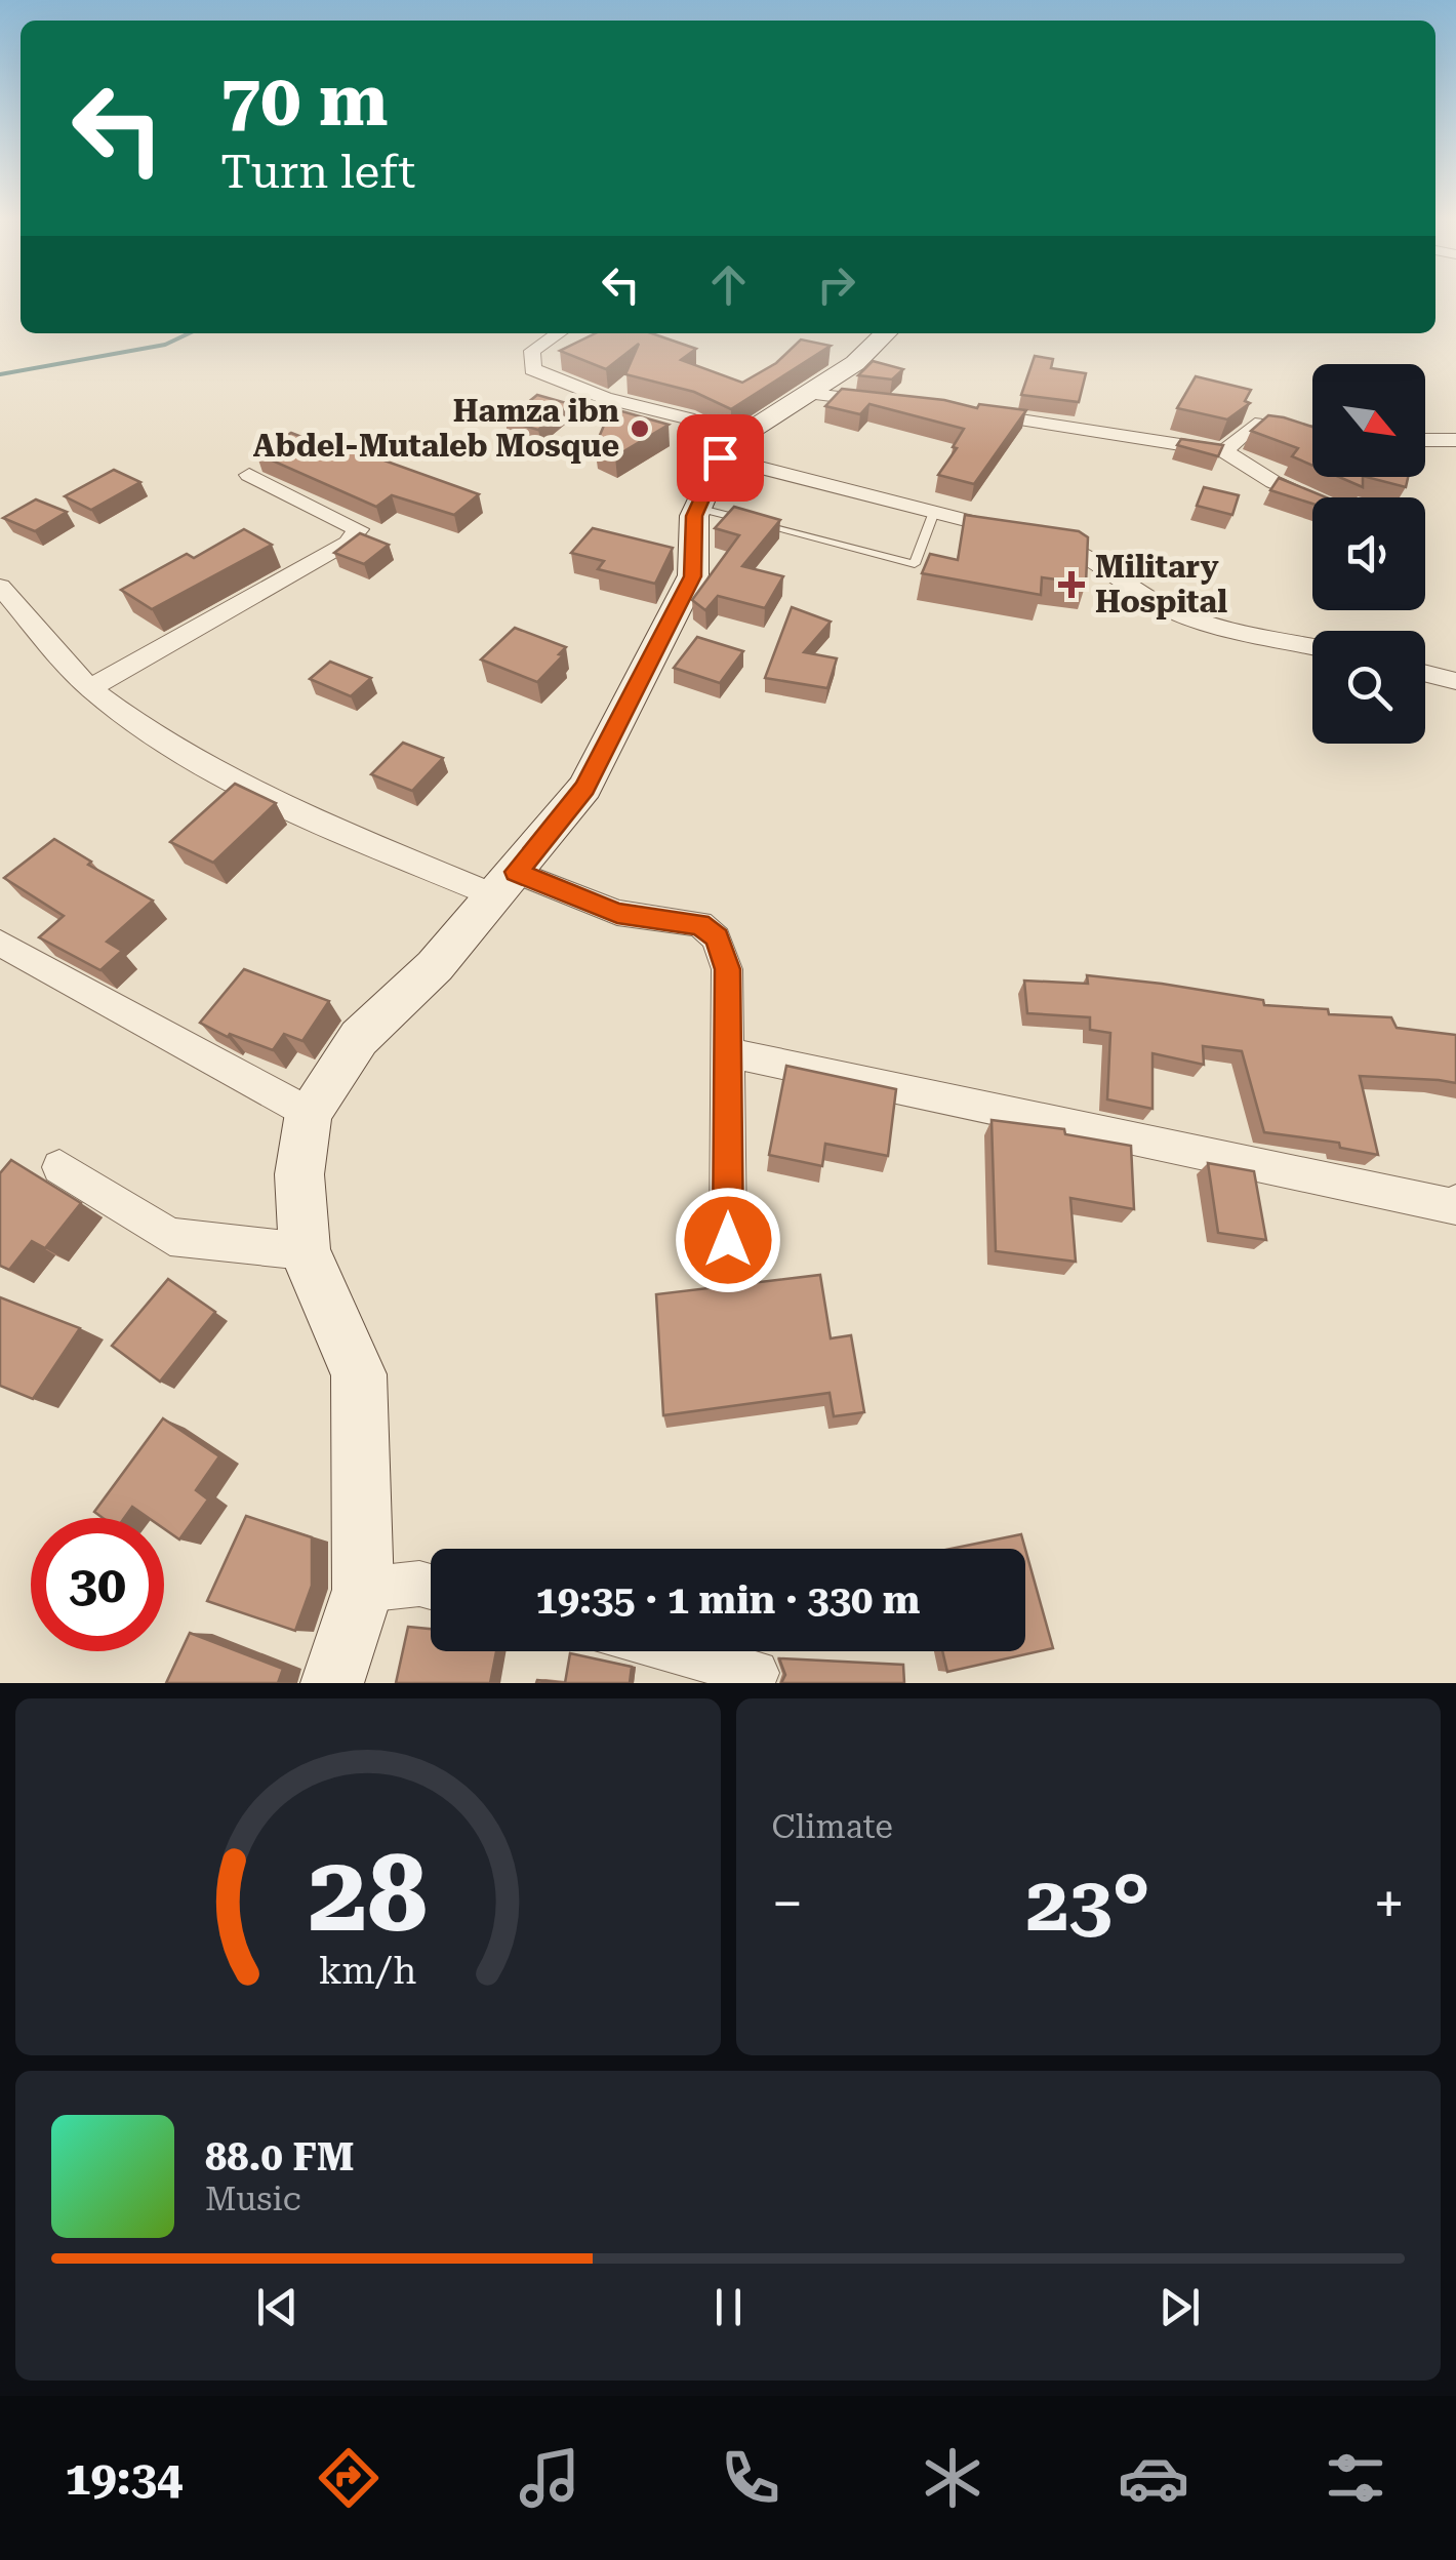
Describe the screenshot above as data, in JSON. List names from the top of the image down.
{
  "places": {
    "other": ["Hamza ibn Abdel-Mutaleb Mosque"],
    "health": ["Military Hospital"]
  },
  "north": "bottom right",
  "page": {
    "turn": ["70 m", "Turn left"],
    "limit": "30",
    "trip": "19:35 · 1 min · 330 m",
    "tile": "Climate",
    "heat": ["−", "23°", "+"],
    "song": ["88.0 FM", "Music"],
    "tabs": "19:34",
    "gauge": ["28", "km/h"]
  }
}
